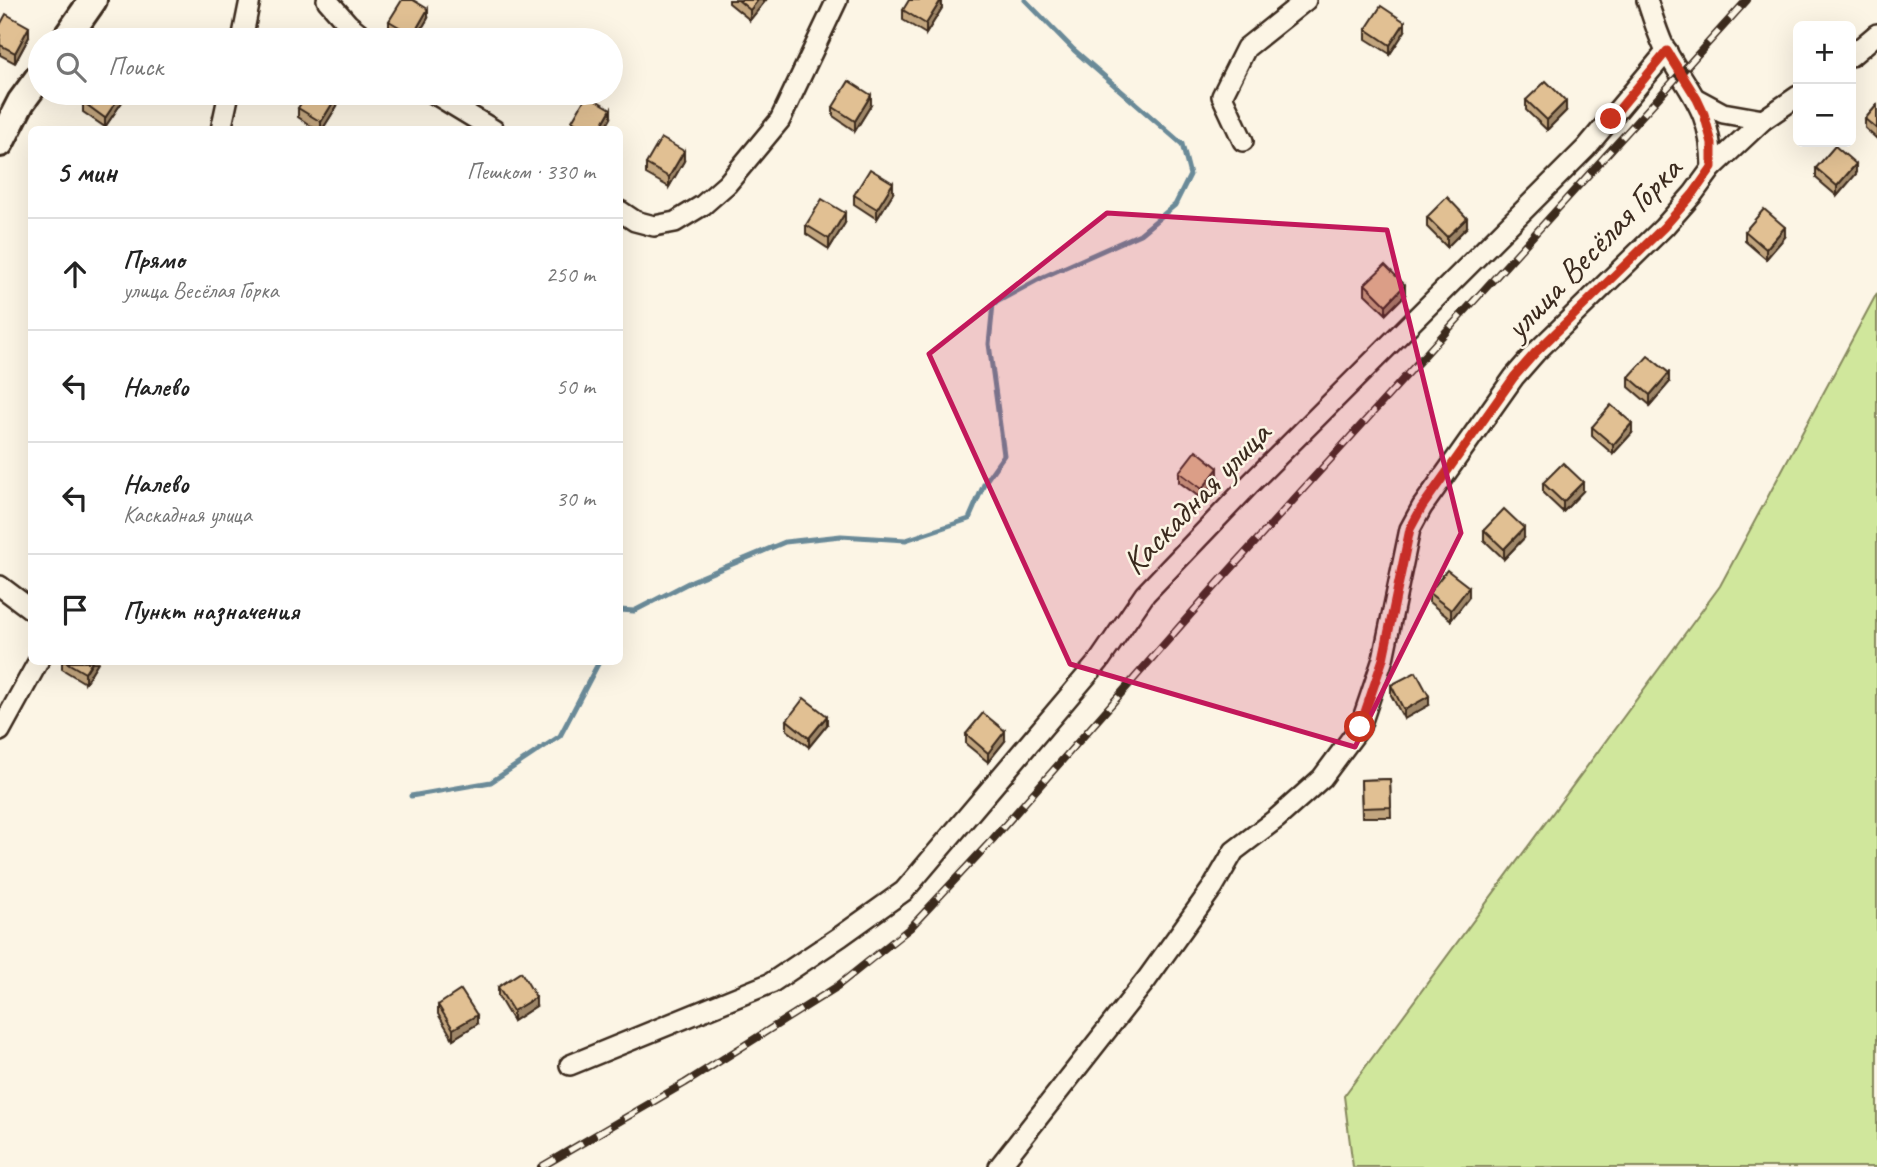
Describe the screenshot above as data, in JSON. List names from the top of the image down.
{
  "streets": {
    "street": ["улица Весёлая Горка", "Каскадная улица"]
  },
  "page": {
    "map_buttons": ["+", "−"],
    "search": "Поиск",
    "heading": ["5 мин", "Пешком · 330 m"],
    "list": [
      ["Прямо", "улица Весёлая Горка", "250 m"],
      ["Налево", "50 m"],
      ["Налево", "Каскадная улица", "30 m"],
      "Пункт назначения"
    ]
  }
}
